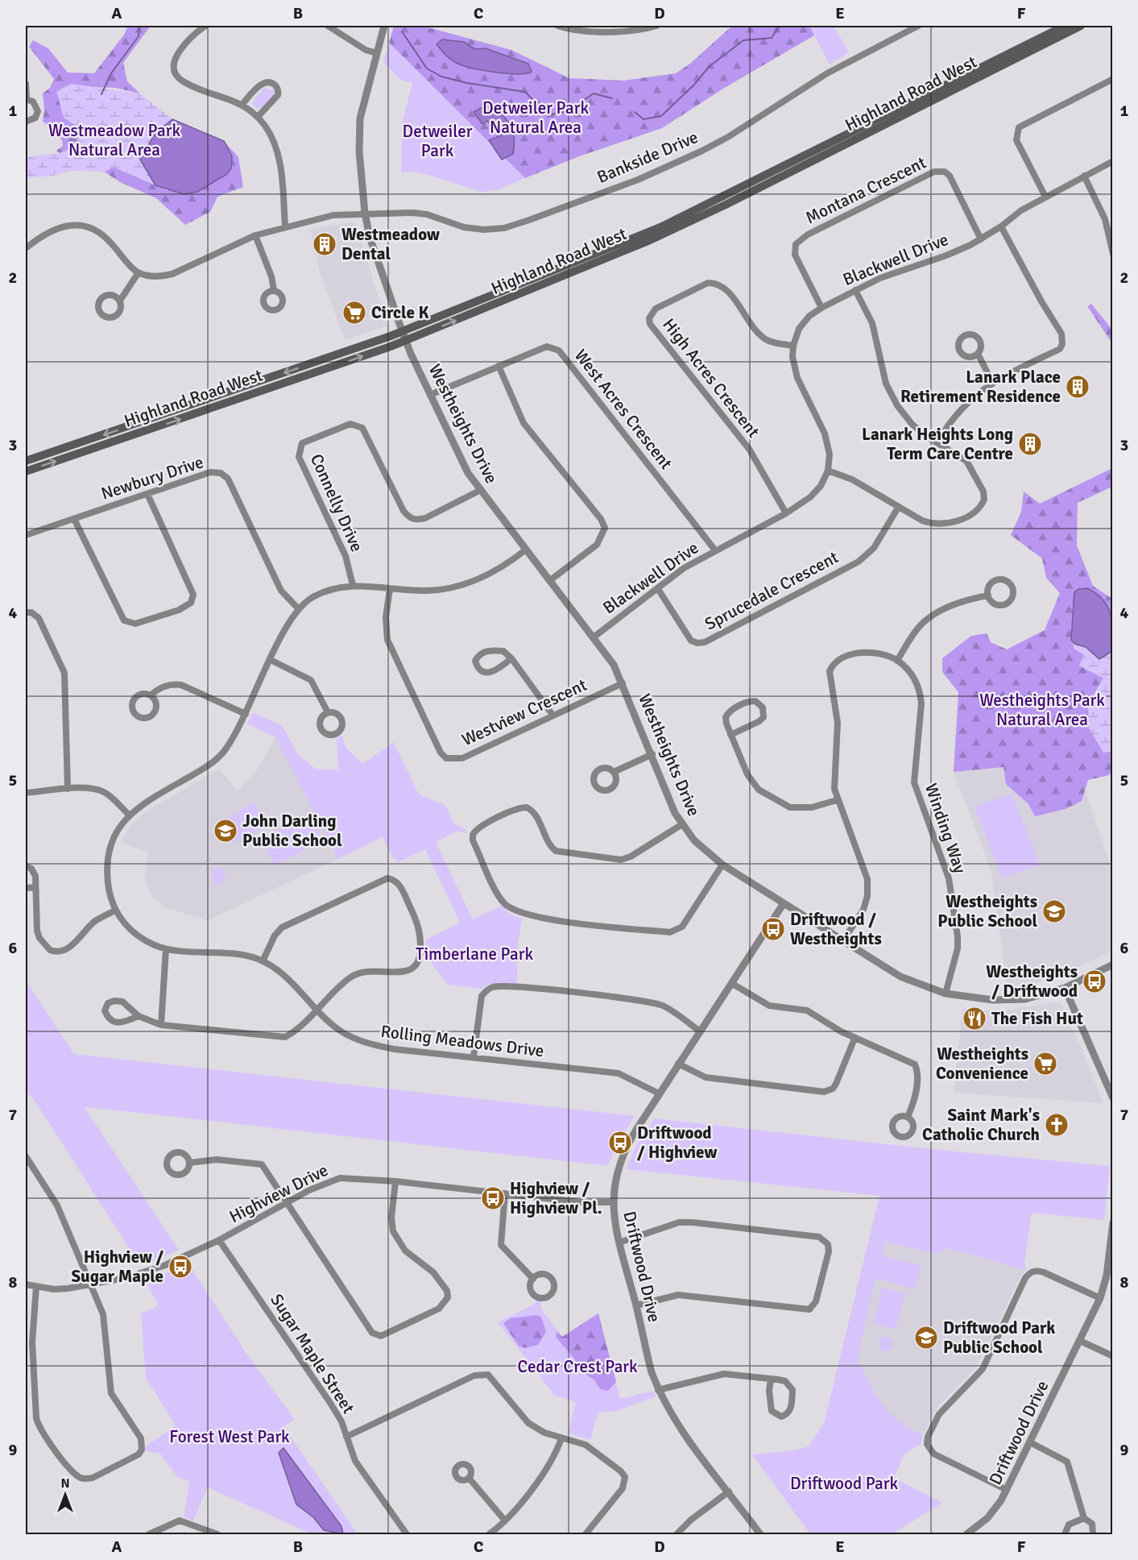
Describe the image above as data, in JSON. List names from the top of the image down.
{
  "streets": {
    "main road": ["Highland Road West"],
    "street": [
      "Bankside Drive",
      "Montana Crescent",
      "Blackwell Drive",
      "High Acres Crescent",
      "West Acres Crescent",
      "Westheights Drive",
      "Newbury Drive",
      "Connelly Drive",
      "Sprucedale Crescent",
      "Westview Crescent",
      "Winding Way",
      "Rolling Meadows Drive",
      "Highview Drive",
      "Driftwood Drive",
      "Sugar Maple Street"
    ]
  },
  "crossings": [
    ["Highland Road West", "Westheights Drive"],
    ["Bankside Drive", "Westheights Drive"],
    ["Montana Crescent", "Blackwell Drive"],
    ["Blackwell Drive", "High Acres Crescent"],
    ["Blackwell Drive", "West Acres Crescent"],
    ["Blackwell Drive", "Westheights Drive"],
    ["Blackwell Drive", "Sprucedale Crescent"],
    ["West Acres Crescent", "Westheights Drive"],
    ["Westheights Drive", "Connelly Drive"],
    ["Westheights Drive", "Westview Crescent"],
    ["Westheights Drive", "Winding Way"],
    ["Westheights Drive", "Rolling Meadows Drive"],
    ["Westheights Drive", "Driftwood Drive"],
    ["Newbury Drive", "Rolling Meadows Drive"],
    ["Connelly Drive", "Rolling Meadows Drive"],
    ["Westview Crescent", "Rolling Meadows Drive"],
    ["Rolling Meadows Drive", "Driftwood Drive"],
    ["Highview Drive", "Driftwood Drive"],
    ["Highview Drive", "Sugar Maple Street"]
  ],
  "parks": [
    "Detweiler Park Natural Area",
    "Westmeadow Park Natural Area",
    "Detweiler Park",
    "Westheights Park Natural Area",
    "Timberlane Park",
    "Cedar Crest Park",
    "Forest West Park",
    "Driftwood Park"
  ],
  "places": {
    "building": ["Westmeadow Dental", "Lanark Place Retirement Residence", "Lanark Heights Long Term Care Centre"],
    "supermarket": ["Circle K", "Westheights Convenience"],
    "school or university": ["John Darling Public School", "Westheights Public School", "Driftwood Park Public School"],
    "bus stop": [
      "Driftwood / Westheights",
      "Westheights / Driftwood",
      "Driftwood / Highview",
      "Highview / Highview Pl.",
      "Highview / Sugar Maple"
    ],
    "restaurant": ["The Fish Hut"],
    "church": ["Saint Mark's Catholic Church"]
  },
  "north": "top",
  "grid": {
    "columns": [
      "A",
      "B",
      "C",
      "D",
      "E",
      "F"
    ],
    "rows": [
      "1",
      "2",
      "3",
      "4",
      "5",
      "6",
      "7",
      "8",
      "9"
    ]
  }
}
